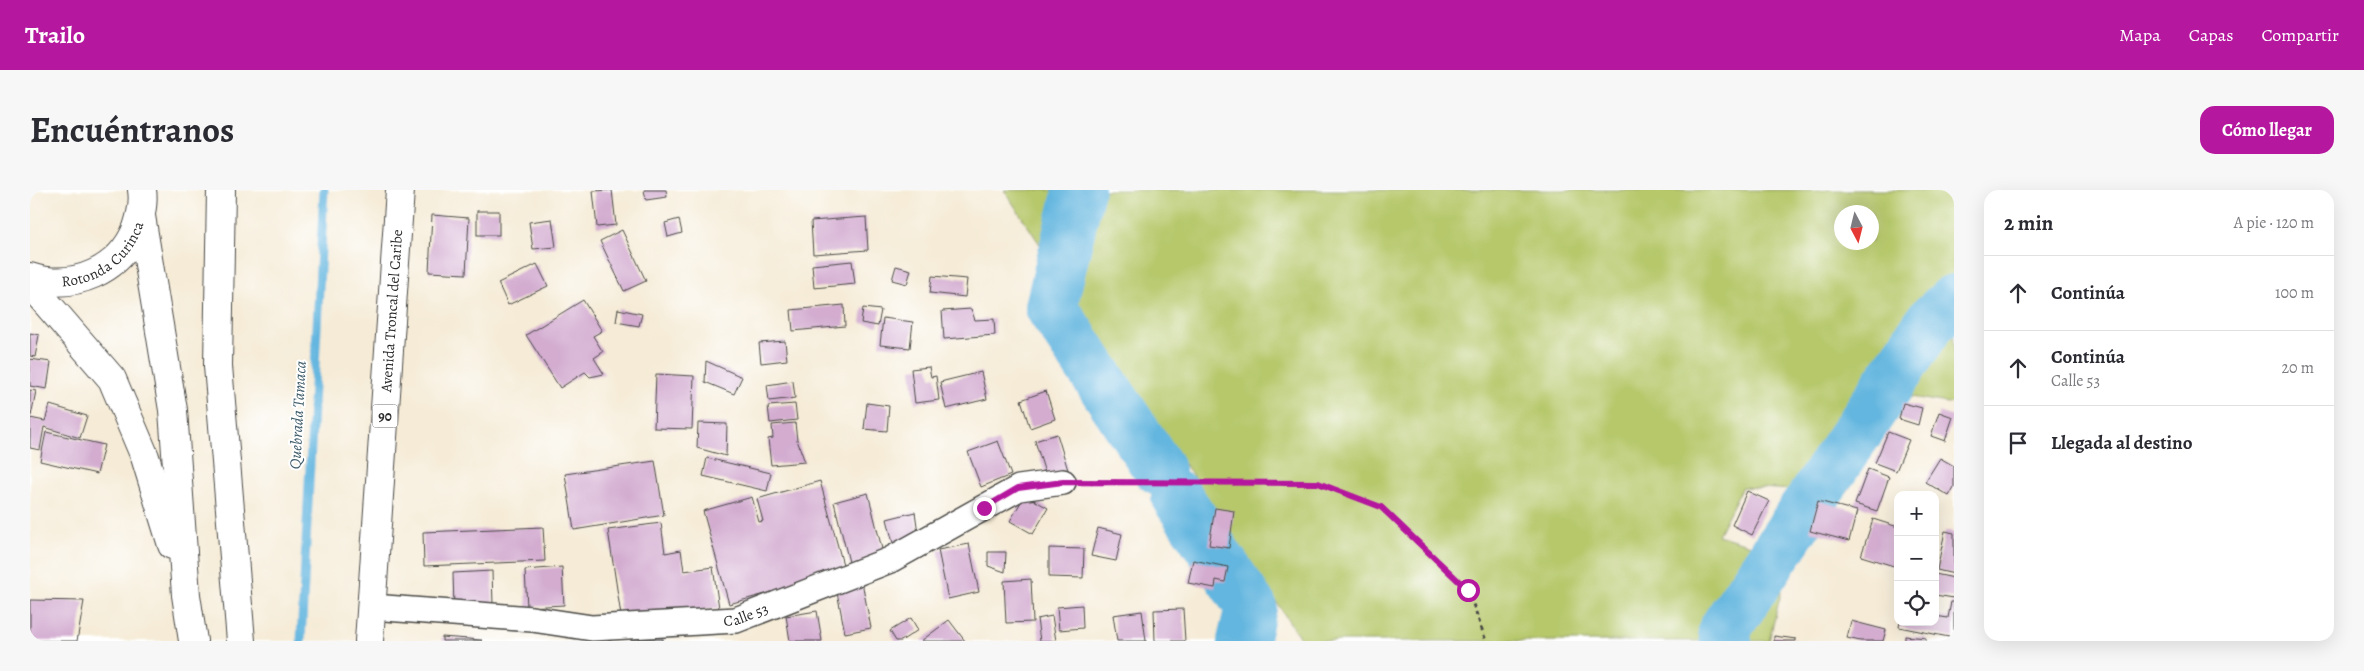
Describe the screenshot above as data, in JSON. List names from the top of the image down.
{
  "streets": {
    "main road": ["Rotonda Curinca", "Avenida Troncal del Caribe", "90"],
    "street": ["Calle 53"]
  },
  "crossings": [
    ["Avenida Troncal del Caribe", "Calle 53"]
  ],
  "water": ["Quebrada Tamaca"],
  "north": "bottom",
  "page": {
    "header": "Trailo",
    "nav": ["Mapa", "Capas", "Compartir"],
    "title": "Encuéntranos",
    "buttons": "Cómo llegar",
    "heading": ["2 min", "A pie · 120 m"],
    "list": [
      ["Continúa", "100 m"],
      ["Continúa", "Calle 53", "20 m"],
      "Llegada al destino"
    ],
    "map_buttons": ["+", "−"]
  }
}
